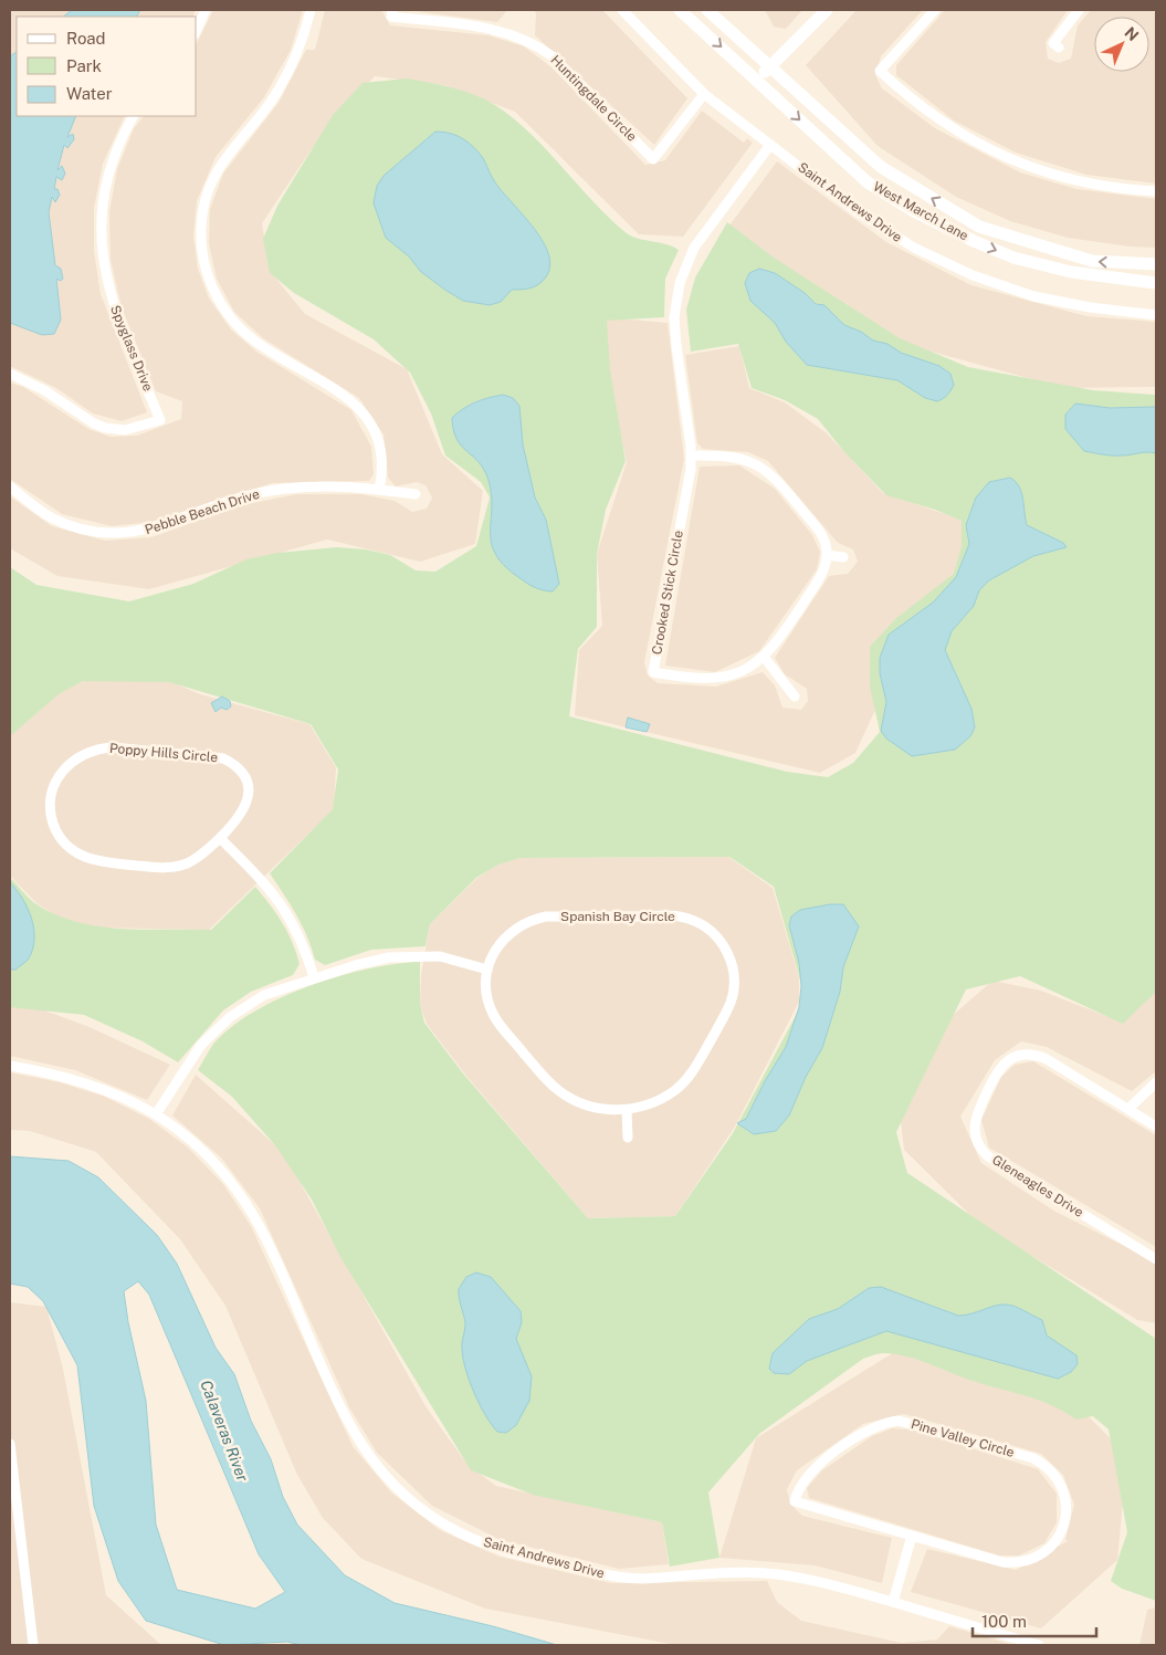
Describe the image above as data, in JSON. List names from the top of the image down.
{
  "streets": {
    "main road": ["West March Lane"],
    "street": [
      "Huntingdale Circle",
      "Saint Andrews Drive",
      "Spyglass Drive",
      "Pebble Beach Drive",
      "Crooked Stick Circle",
      "Poppy Hills Circle",
      "Spanish Bay Circle",
      "Gleneagles Drive",
      "Pine Valley Circle"
    ]
  },
  "crossings": [
    ["Huntingdale Circle", "Saint Andrews Drive"],
    ["Saint Andrews Drive", "Crooked Stick Circle"]
  ],
  "water": ["Calaveras River"],
  "legend": ["Road", "Park", "Water"],
  "scale_bar": "100 m",
  "north": "top right"
}
